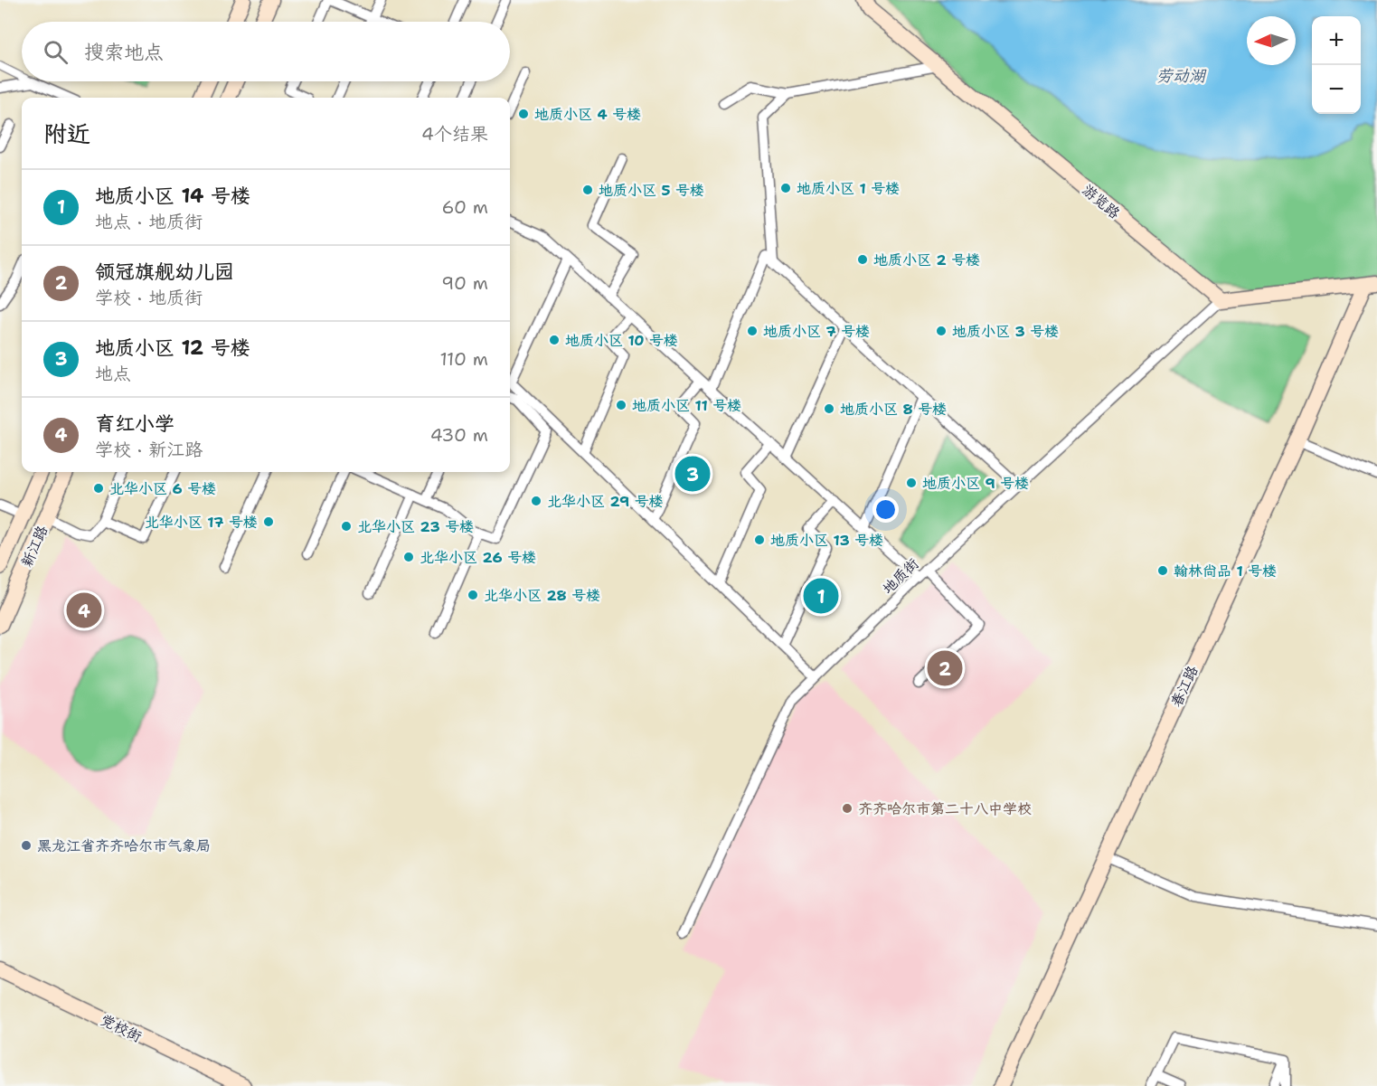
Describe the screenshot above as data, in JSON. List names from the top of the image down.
{
  "streets": {
    "main road": [
      "游览路",
      "新江路",
      "春江路",
      "党校街"
    ],
    "street": ["地质街"]
  },
  "crossings": [
    ["游览路", "地质街"]
  ],
  "water": ["劳动湖"],
  "places": [
    "地质小区 4 号楼",
    "地质小区 1 号楼",
    "地质小区 5 号楼",
    "地质小区 2 号楼",
    "地质小区 7 号楼",
    "地质小区 3 号楼",
    "地质小区 10 号楼",
    "地质小区 11 号楼",
    "地质小区 8 号楼",
    "地质小区 9 号楼",
    "北华小区 6 号楼",
    "北华小区 29 号楼",
    "北华小区 17 号楼",
    "北华小区 23 号楼",
    "地质小区 13 号楼",
    "北华小区 26 号楼",
    "翰林尚品 1 号楼",
    "北华小区 28 号楼",
    "齐齐哈尔市第二十八中学校",
    "黑龙江省齐齐哈尔市气象局"
  ],
  "north": "left",
  "page": {
    "map_buttons": ["+", "−"],
    "search": "搜索地点",
    "heading": ["附近", "4个结果"],
    "list": [
      {
        "mark": "1",
        "name": "地质小区 14 号楼",
        "note": "地点 · 地质街",
        "value": "60 m"
      },
      {
        "mark": "2",
        "name": "领冠旗舰幼儿园",
        "note": "学校 · 地质街",
        "value": "90 m"
      },
      {
        "mark": "3",
        "name": "地质小区 12 号楼",
        "note": "地点",
        "value": "110 m"
      },
      {
        "mark": "4",
        "name": "育红小学",
        "note": "学校 · 新江路",
        "value": "430 m"
      }
    ],
    "pins": [
      "3",
      "1",
      "4",
      "2"
    ]
  }
}
